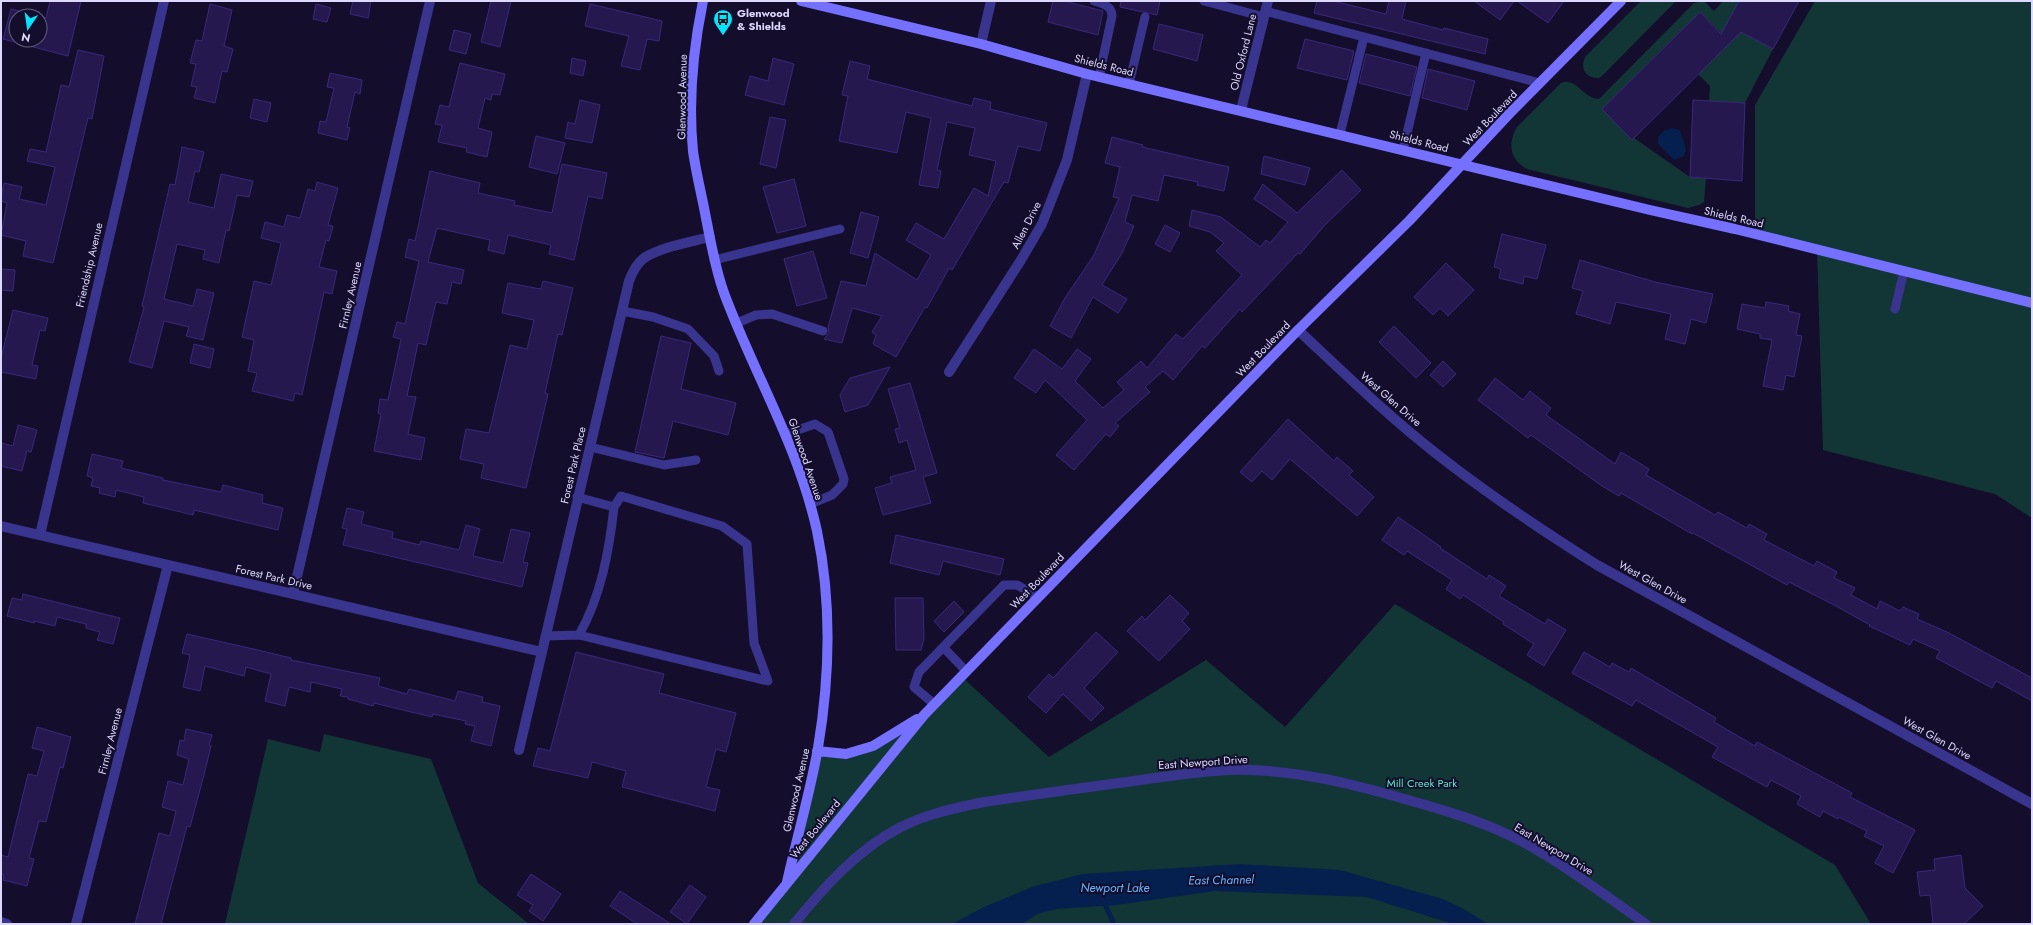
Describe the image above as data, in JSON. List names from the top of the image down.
{
  "streets": {
    "street": [
      "Old Oxford Lane",
      "Shields Road",
      "Glenwood Avenue",
      "West Boulevard",
      "Allen Drive",
      "Friendship Avenue",
      "Firnley Avenue",
      "West Glen Drive",
      "Forest Park Place",
      "Forest Park Drive",
      "East Newport Drive"
    ]
  },
  "crossings": [
    ["Old Oxford Lane", "Shields Road"],
    ["Shields Road", "West Boulevard"],
    ["Shields Road", "Allen Drive"],
    ["Glenwood Avenue", "West Boulevard"],
    ["Glenwood Avenue", "Forest Park Place"],
    ["West Boulevard", "West Glen Drive"],
    ["Friendship Avenue", "Forest Park Drive"],
    ["Firnley Avenue", "Forest Park Drive"],
    ["Forest Park Place", "Forest Park Drive"]
  ],
  "water": ["East Channel", "Newport Lake"],
  "parks": ["Mill Creek Park"],
  "places": {
    "bus stop": ["Glenwood & Shields"]
  },
  "north": "bottom"
}
